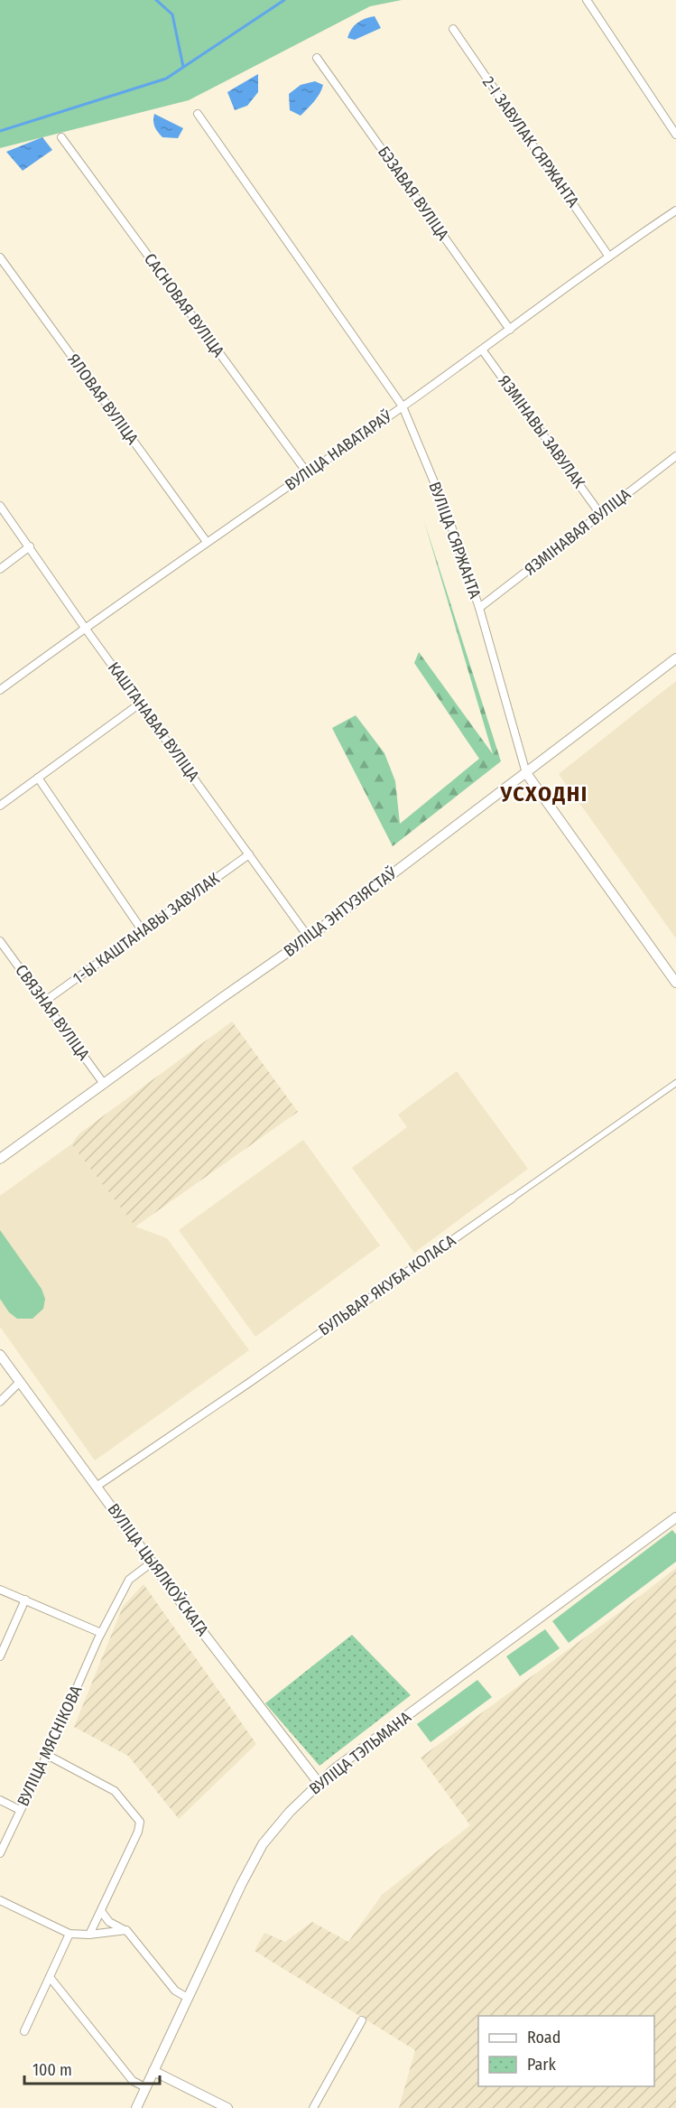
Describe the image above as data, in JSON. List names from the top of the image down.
{
  "streets": {
    "main road": [
      "ВУЛІЦА СЯРЖАНТА",
      "ВУЛІЦА ЭНТУЗІЯСТАЎ",
      "ВУЛІЦА ЦЫЯЛКОЎСКАГА",
      "ВУЛІЦА ТЭЛЬМАНА"
    ],
    "street": [
      "2-І ЗАВУЛАК СЯРЖАНТА",
      "БЭЗАВАЯ ВУЛІЦА",
      "САСНОВАЯ ВУЛІЦА",
      "ЯЛОВАЯ ВУЛІЦА",
      "ЯЗМІНАВЫ ЗАВУЛАК",
      "ВУЛІЦА НАВАТАРАЎ",
      "ЯЗМІНАВАЯ ВУЛІЦА",
      "КАШТАНАВАЯ ВУЛІЦА",
      "1-Ы КАШТАНАВЫ ЗАВУЛАК",
      "СВЯЗНАЯ ВУЛІЦА",
      "БУЛЬВАР ЯКУБА КОЛАСА",
      "ВУЛІЦА МЯСНІКОВА"
    ]
  },
  "crossings": [
    ["2-І ЗАВУЛАК СЯРЖАНТА", "ВУЛІЦА НАВАТАРАЎ"],
    ["БЭЗАВАЯ ВУЛІЦА", "ВУЛІЦА НАВАТАРАЎ"],
    ["САСНОВАЯ ВУЛІЦА", "ВУЛІЦА НАВАТАРАЎ"],
    ["ЯЛОВАЯ ВУЛІЦА", "ВУЛІЦА НАВАТАРАЎ"],
    ["ЯЗМІНАВЫ ЗАВУЛАК", "ВУЛІЦА НАВАТАРАЎ"],
    ["ЯЗМІНАВЫ ЗАВУЛАК", "ЯЗМІНАВАЯ ВУЛІЦА"],
    ["ВУЛІЦА НАВАТАРАЎ", "ВУЛІЦА СЯРЖАНТА"],
    ["ВУЛІЦА НАВАТАРАЎ", "КАШТАНАВАЯ ВУЛІЦА"],
    ["ЯЗМІНАВАЯ ВУЛІЦА", "ВУЛІЦА СЯРЖАНТА"],
    ["ВУЛІЦА СЯРЖАНТА", "ВУЛІЦА ЭНТУЗІЯСТАЎ"],
    ["КАШТАНАВАЯ ВУЛІЦА", "ВУЛІЦА ЭНТУЗІЯСТАЎ"],
    ["КАШТАНАВАЯ ВУЛІЦА", "1-Ы КАШТАНАВЫ ЗАВУЛАК"],
    ["ВУЛІЦА ЭНТУЗІЯСТАЎ", "СВЯЗНАЯ ВУЛІЦА"],
    ["1-Ы КАШТАНАВЫ ЗАВУЛАК", "СВЯЗНАЯ ВУЛІЦА"],
    ["БУЛЬВАР ЯКУБА КОЛАСА", "ВУЛІЦА ЦЫЯЛКОЎСКАГА"],
    ["ВУЛІЦА ЦЫЯЛКОЎСКАГА", "ВУЛІЦА МЯСНІКОВА"],
    ["ВУЛІЦА ЦЫЯЛКОЎСКАГА", "ВУЛІЦА ТЭЛЬМАНА"]
  ],
  "districts": ["УСХОДНІ"],
  "legend": ["Road", "Park"],
  "scale_bar": "100 m"
}
